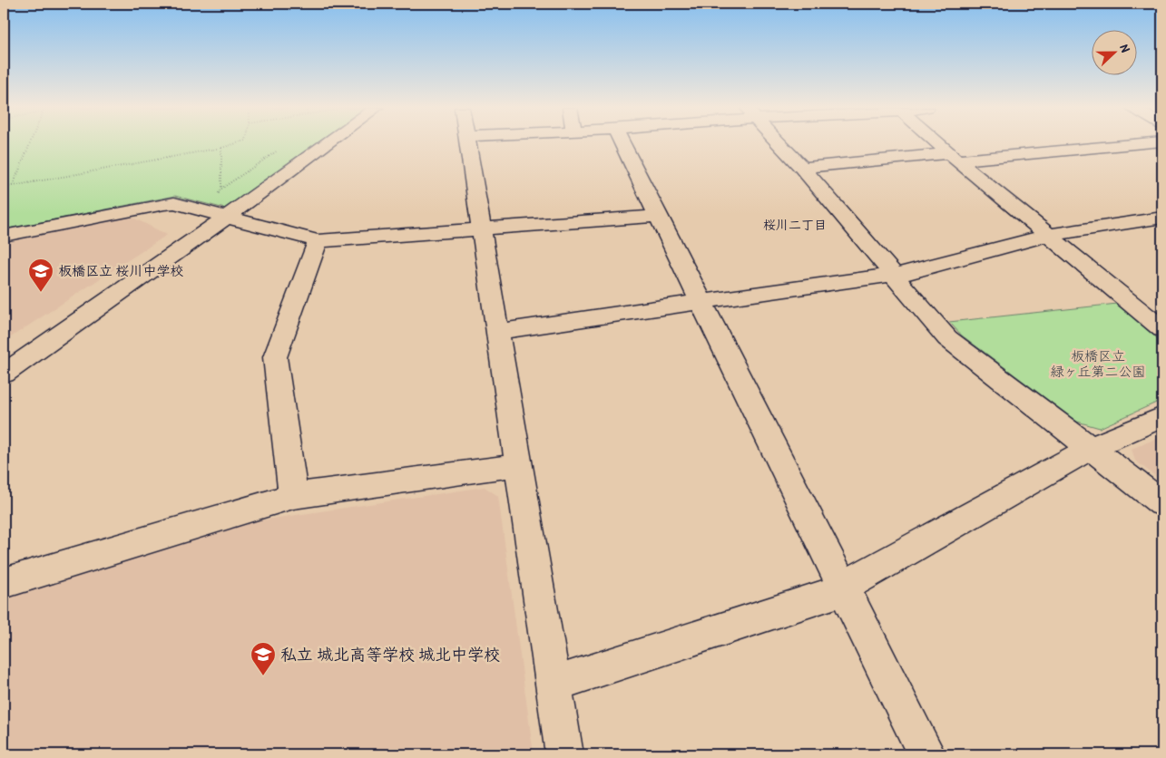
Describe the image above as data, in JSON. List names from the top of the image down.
{
  "districts": ["桜川二丁目"],
  "parks": ["板橋区立 緑ヶ丘第二公園"],
  "places": {
    "school or university": ["板橋区立 桜川中学校", "私立 城北高等学校 城北中学校"]
  },
  "north": "right"
}
